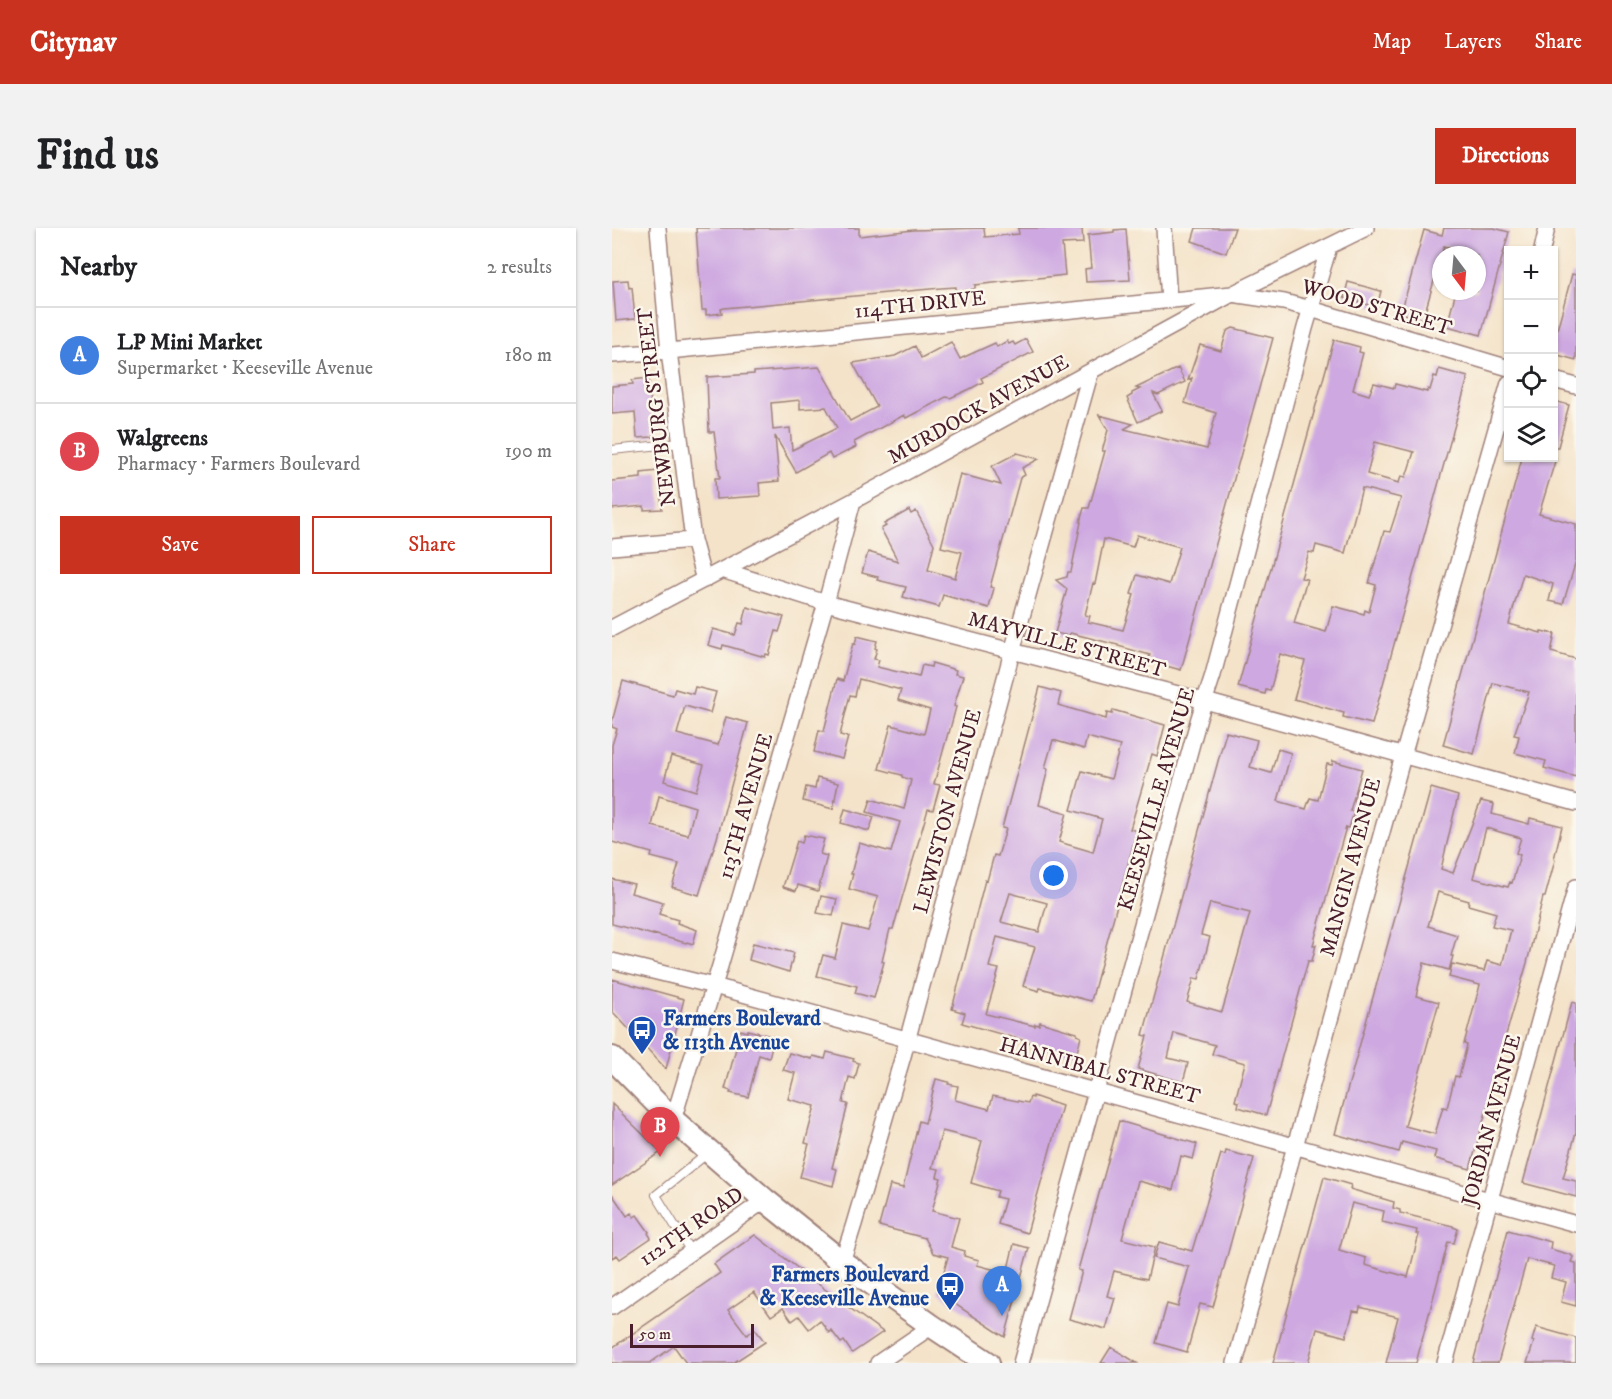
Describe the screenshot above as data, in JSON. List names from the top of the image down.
{
  "streets": {
    "street": [
      "114TH DRIVE",
      "WOOD STREET",
      "NEWBURG STREET",
      "MURDOCK AVENUE",
      "MAYVILLE STREET",
      "KEESEVILLE AVENUE",
      "113TH AVENUE",
      "LEWISTON AVENUE",
      "MANGIN AVENUE",
      "HANNIBAL STREET",
      "JORDAN AVENUE",
      "112TH ROAD"
    ]
  },
  "crossings": [
    ["114TH DRIVE", "WOOD STREET"],
    ["114TH DRIVE", "NEWBURG STREET"],
    ["114TH DRIVE", "MURDOCK AVENUE"],
    ["WOOD STREET", "MURDOCK AVENUE"],
    ["WOOD STREET", "KEESEVILLE AVENUE"],
    ["NEWBURG STREET", "MURDOCK AVENUE"],
    ["MURDOCK AVENUE", "MAYVILLE STREET"],
    ["MURDOCK AVENUE", "KEESEVILLE AVENUE"],
    ["MURDOCK AVENUE", "113TH AVENUE"],
    ["MURDOCK AVENUE", "LEWISTON AVENUE"],
    ["MAYVILLE STREET", "KEESEVILLE AVENUE"],
    ["MAYVILLE STREET", "113TH AVENUE"],
    ["MAYVILLE STREET", "LEWISTON AVENUE"],
    ["MAYVILLE STREET", "MANGIN AVENUE"],
    ["KEESEVILLE AVENUE", "HANNIBAL STREET"],
    ["113TH AVENUE", "HANNIBAL STREET"],
    ["LEWISTON AVENUE", "HANNIBAL STREET"],
    ["MANGIN AVENUE", "HANNIBAL STREET"],
    ["HANNIBAL STREET", "JORDAN AVENUE"]
  ],
  "places": {
    "bus stop": ["Farmers Boulevard & 113th Avenue", "Farmers Boulevard & Keeseville Avenue"]
  },
  "scale_bar": "50 m",
  "north": "bottom",
  "page": {
    "header": "Citynav",
    "nav": ["Map", "Layers", "Share"],
    "buttons": [
      "Directions",
      ["Save", "Share"]
    ],
    "title": "Find us",
    "heading": ["Nearby", "2 results"],
    "map_buttons": ["+", "−"],
    "list": [
      {
        "mark": "A",
        "name": "LP Mini Market",
        "note": "Supermarket · Keeseville Avenue",
        "value": "180 m"
      },
      {
        "mark": "B",
        "name": "Walgreens",
        "note": "Pharmacy · Farmers Boulevard",
        "value": "190 m"
      }
    ],
    "pins": ["B", "A"],
    "scale": "50 m"
  }
}
